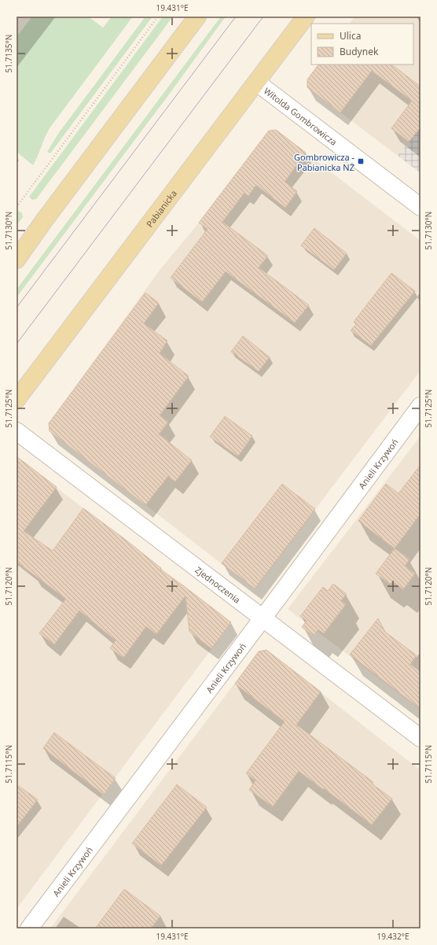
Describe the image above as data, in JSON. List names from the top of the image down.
{
  "streets": {
    "main road": ["Pabianicka"],
    "street": ["Witolda Gombrowicza", "Anieli Krzywoń", "Zjednoczenia"]
  },
  "crossings": [
    ["Witolda Gombrowicza", "Pabianicka"],
    ["Anieli Krzywoń", "Zjednoczenia"]
  ],
  "places": {
    "transit": ["Gombrowicza - Pabianicka NŻ"]
  },
  "legend": ["Ulica", "Budynek"],
  "coordinates": [
    "19.431°E",
    "51.7135°N",
    "51.7130°N",
    "51.7125°N",
    "51.7120°N",
    "51.7115°N",
    "19.432°E"
  ]
}
